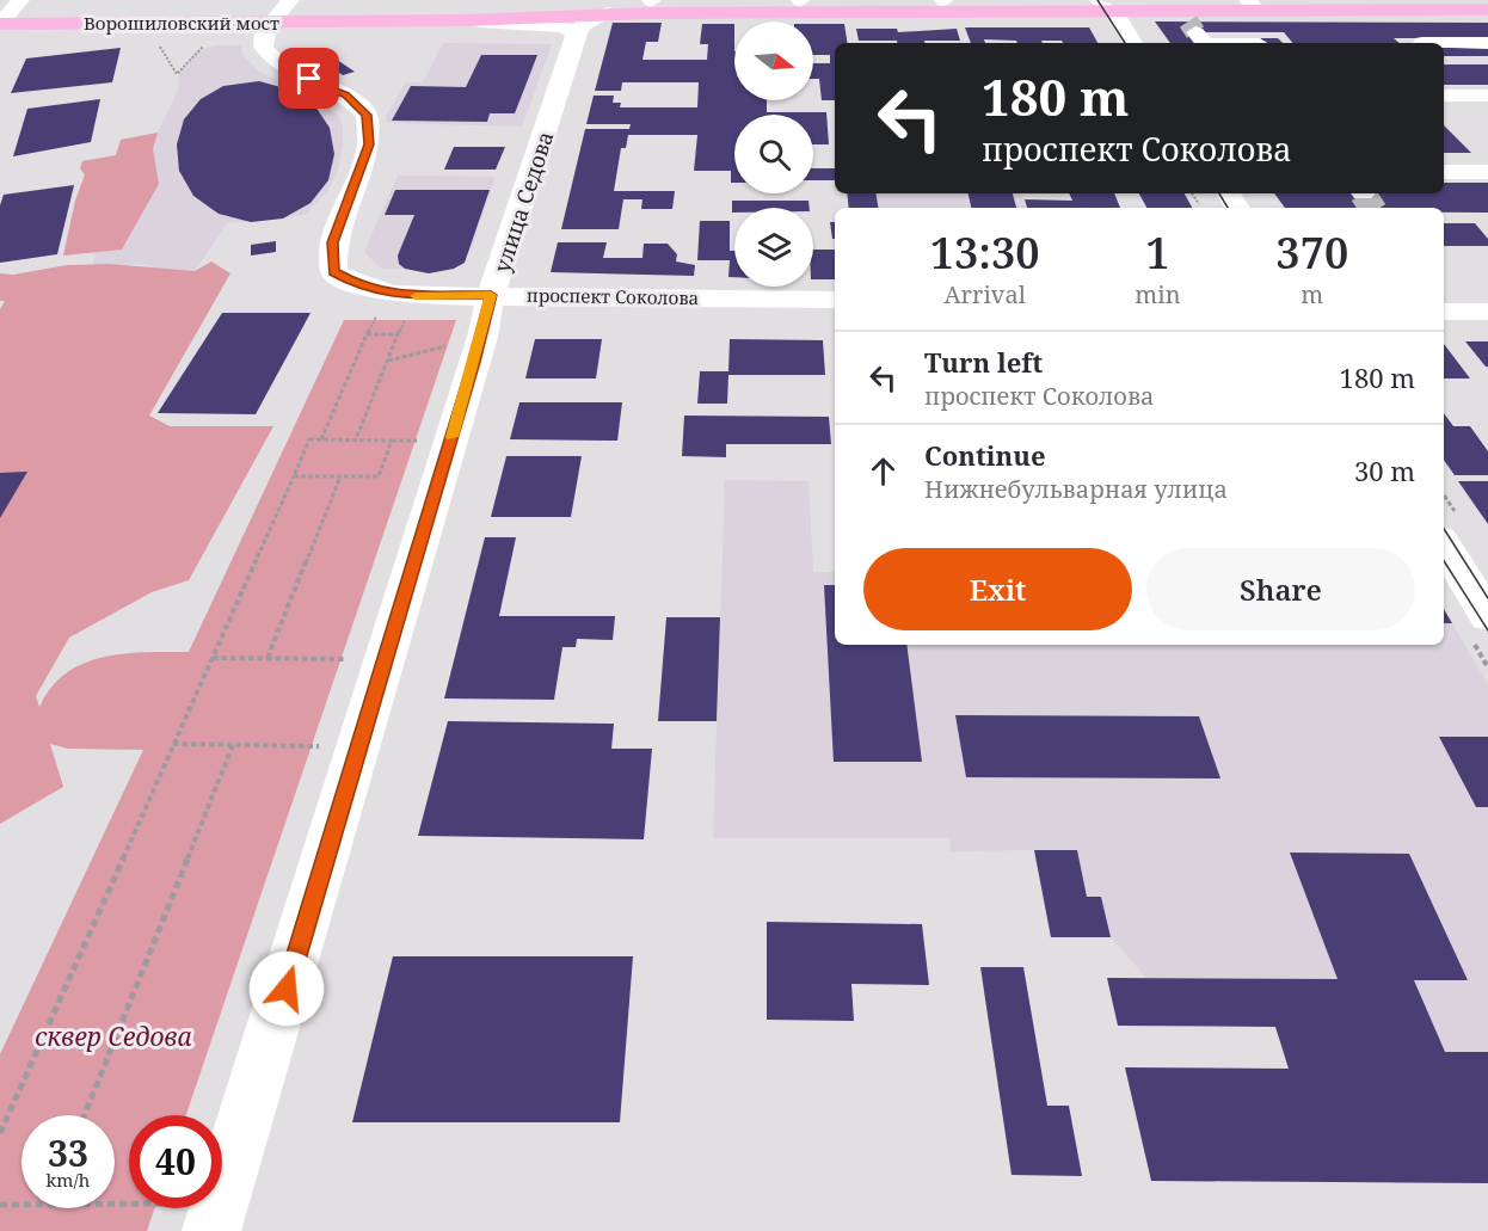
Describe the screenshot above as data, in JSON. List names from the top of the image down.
{
  "streets": {
    "main road": ["Ворошиловский мост"],
    "street": ["улица Седова", "проспект Соколова"]
  },
  "crossings": [
    ["улица Седова", "проспект Соколова"]
  ],
  "parks": ["сквер Седова"],
  "north": "right",
  "page": {
    "turn": ["180 m", "проспект Соколова"],
    "eta": [
      "13:30",
      "Arrival",
      "1",
      "min",
      "370",
      "m"
    ],
    "list": [
      {
        "name": "Turn left",
        "note": "проспект Соколова",
        "value": "180 m"
      },
      {
        "name": "Continue",
        "note": "Нижнебульварная улица",
        "value": "30 m"
      }
    ],
    "buttons": ["Exit", "Share"],
    "speed": "33 km/h",
    "limit": "40"
  }
}
